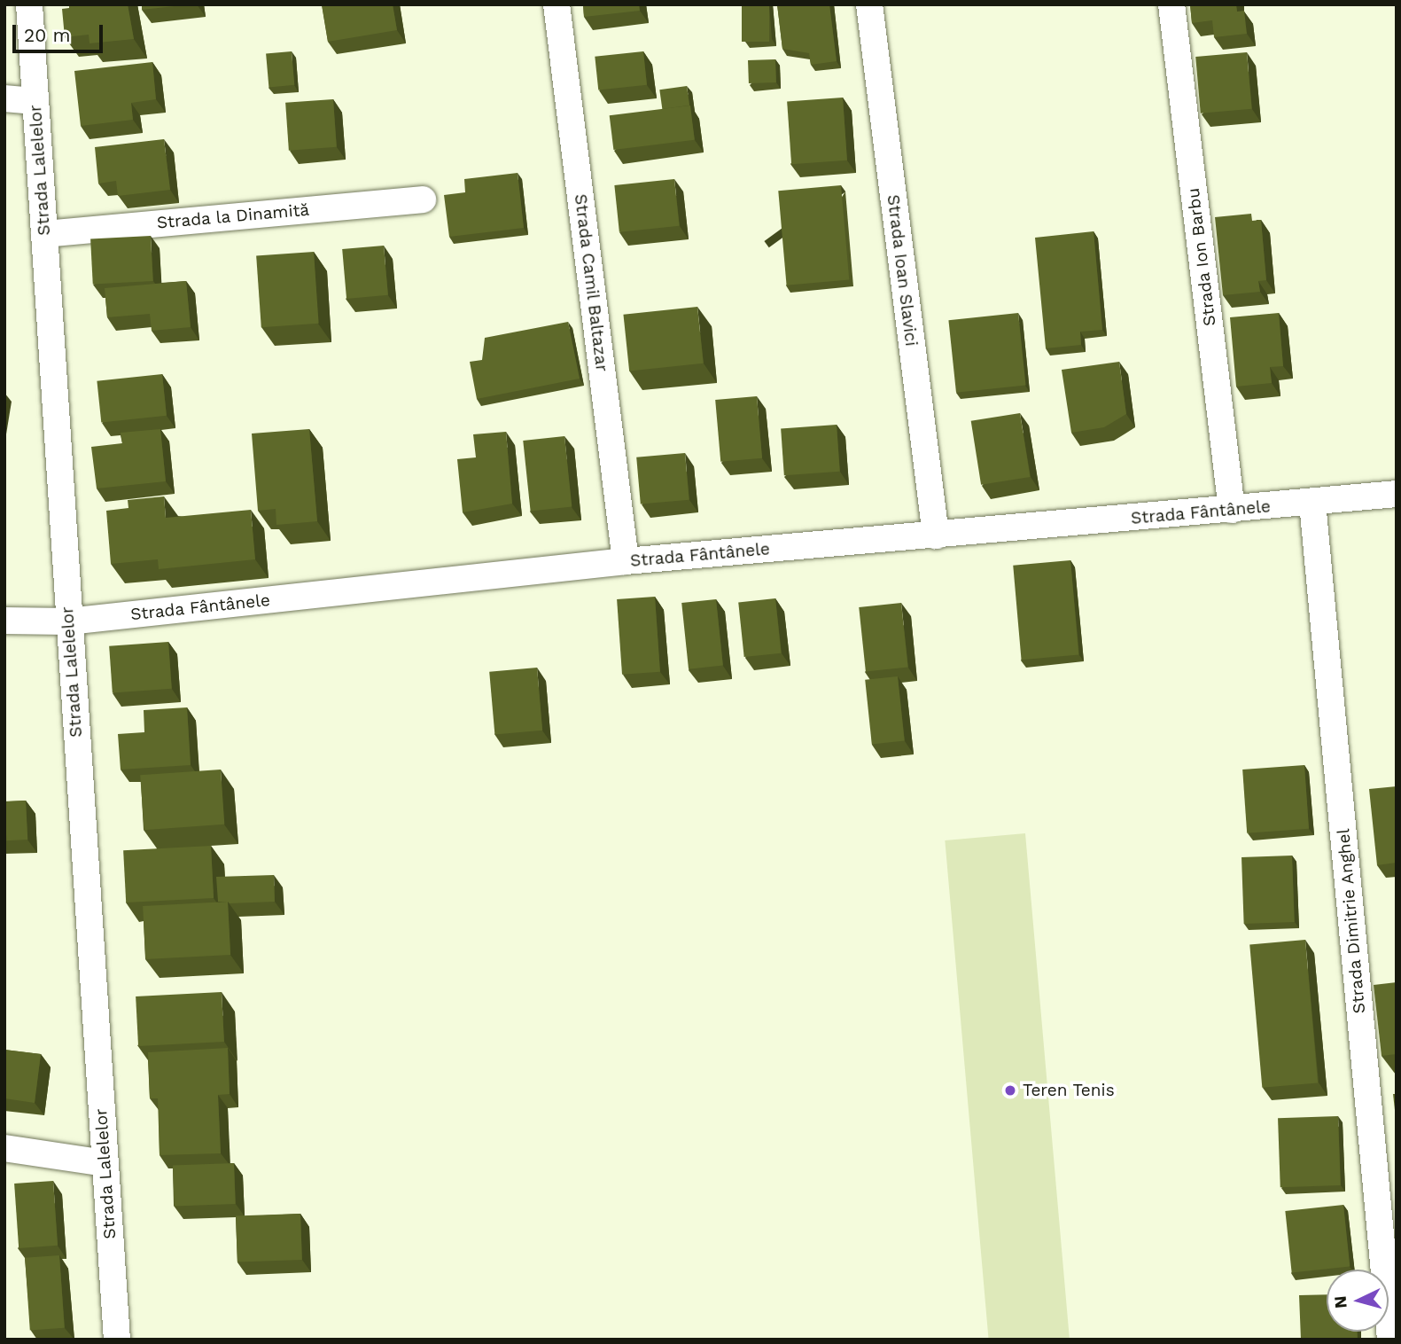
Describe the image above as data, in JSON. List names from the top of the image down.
{
  "streets": {
    "street": [
      "Strada Lalelelor",
      "Strada la Dinamită",
      "Strada Ion Barbu",
      "Strada Ioan Slavici",
      "Strada Camil Baltazar",
      "Strada Fântânele",
      "Strada Dimitrie Anghel"
    ]
  },
  "crossings": [
    ["Strada Lalelelor", "Strada la Dinamită"],
    ["Strada Lalelelor", "Strada Fântânele"],
    ["Strada Ion Barbu", "Strada Fântânele"],
    ["Strada Ioan Slavici", "Strada Fântânele"],
    ["Strada Camil Baltazar", "Strada Fântânele"],
    ["Strada Fântânele", "Strada Dimitrie Anghel"]
  ],
  "places": ["Teren Tenis"],
  "scale_bar": "20 m",
  "north": "left"
}
